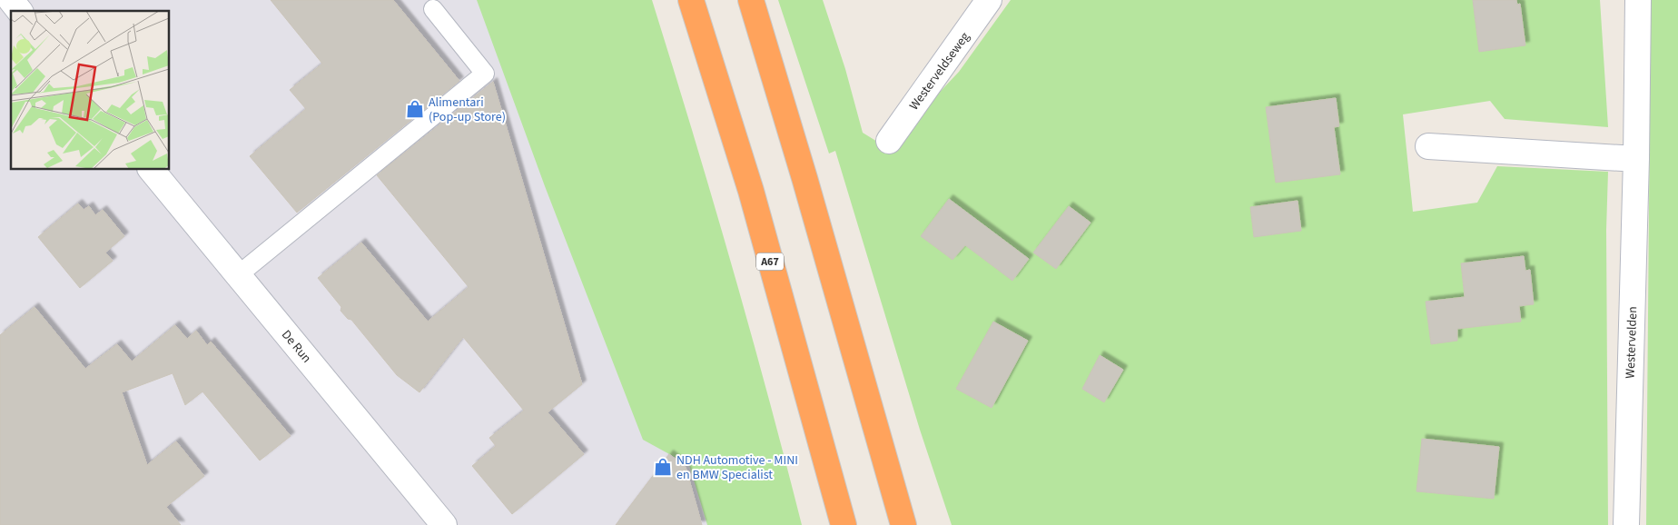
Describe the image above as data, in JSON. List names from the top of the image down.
{
  "streets": {
    "highway": ["A67"],
    "street": ["Westerveldseweg", "Westervelden", "De Run"]
  },
  "places": {
    "shop": ["Alimentari (Pop-up Store)", "NDH Automotive - MINI en BMW Specialist"]
  }
}
